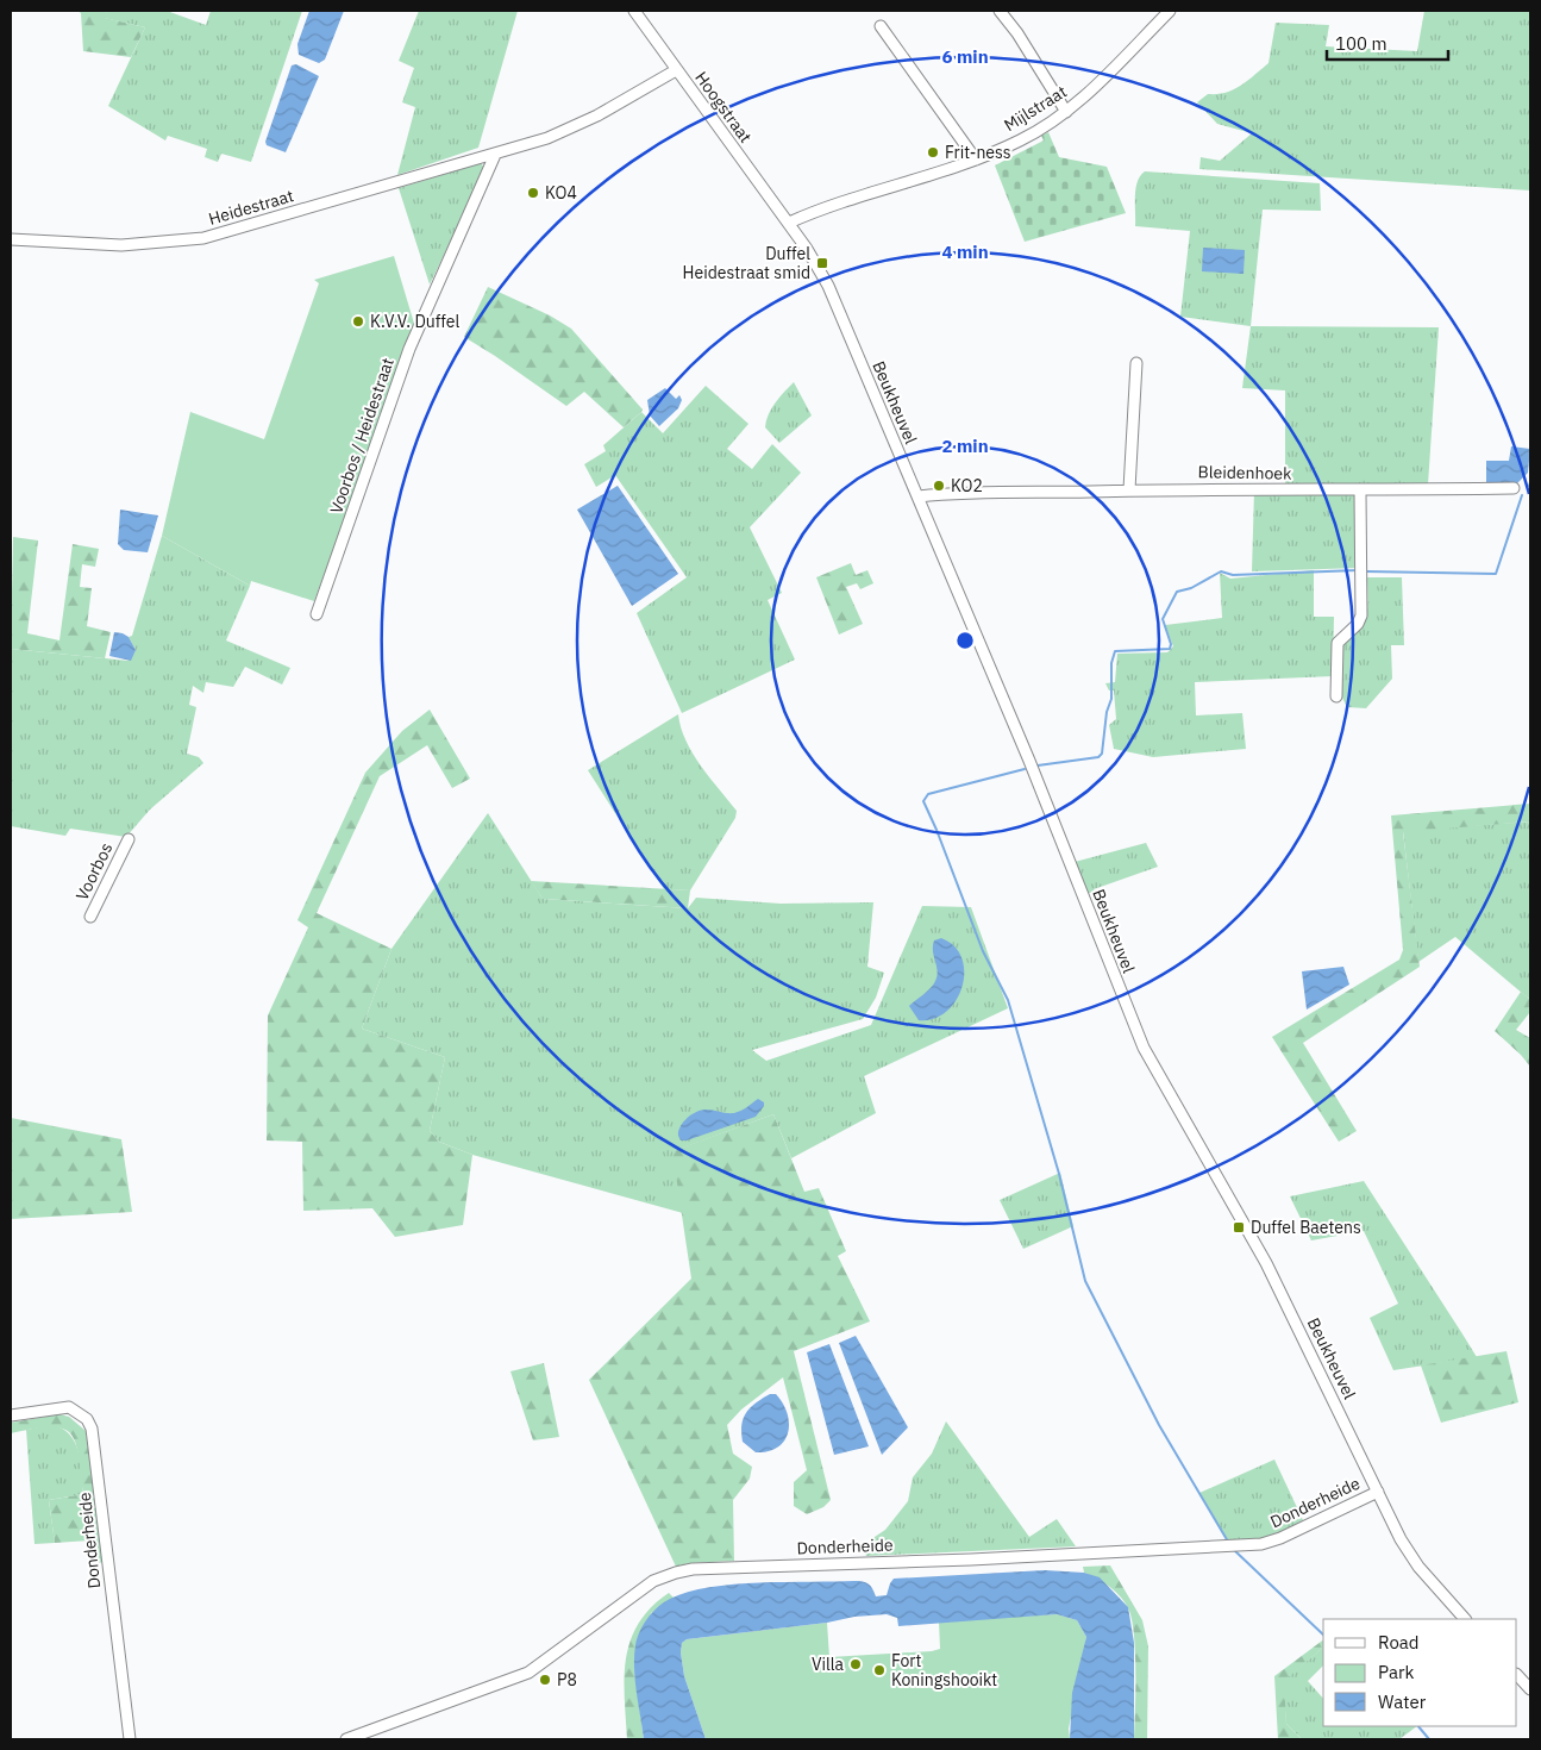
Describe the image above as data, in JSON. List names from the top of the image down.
{
  "streets": {
    "street": [
      "Hoogstraat",
      "Mijlstraat",
      "Heidestraat",
      "Beukheuvel",
      "Voorbos / Heidestraat",
      "Bleidenhoek",
      "Voorbos",
      "Donderheide"
    ]
  },
  "crossings": [
    ["Hoogstraat", "Mijlstraat"],
    ["Hoogstraat", "Heidestraat"],
    ["Hoogstraat", "Beukheuvel"],
    ["Mijlstraat", "Beukheuvel"],
    ["Heidestraat", "Voorbos / Heidestraat"],
    ["Beukheuvel", "Bleidenhoek"],
    ["Beukheuvel", "Donderheide"]
  ],
  "places": {
    "other": [
      "Frit-ness",
      "KO4",
      "K.V.V. Duffel",
      "KO2",
      "Villa",
      "Fort Koningshooikt",
      "P8"
    ],
    "transit": ["Duffel Heidestraat smid", "Duffel Baetens"]
  },
  "legend": ["Road", "Park", "Water"],
  "scale_bar": "100 m",
  "rings": ["6 min", "4 min", "2 min"]
}
